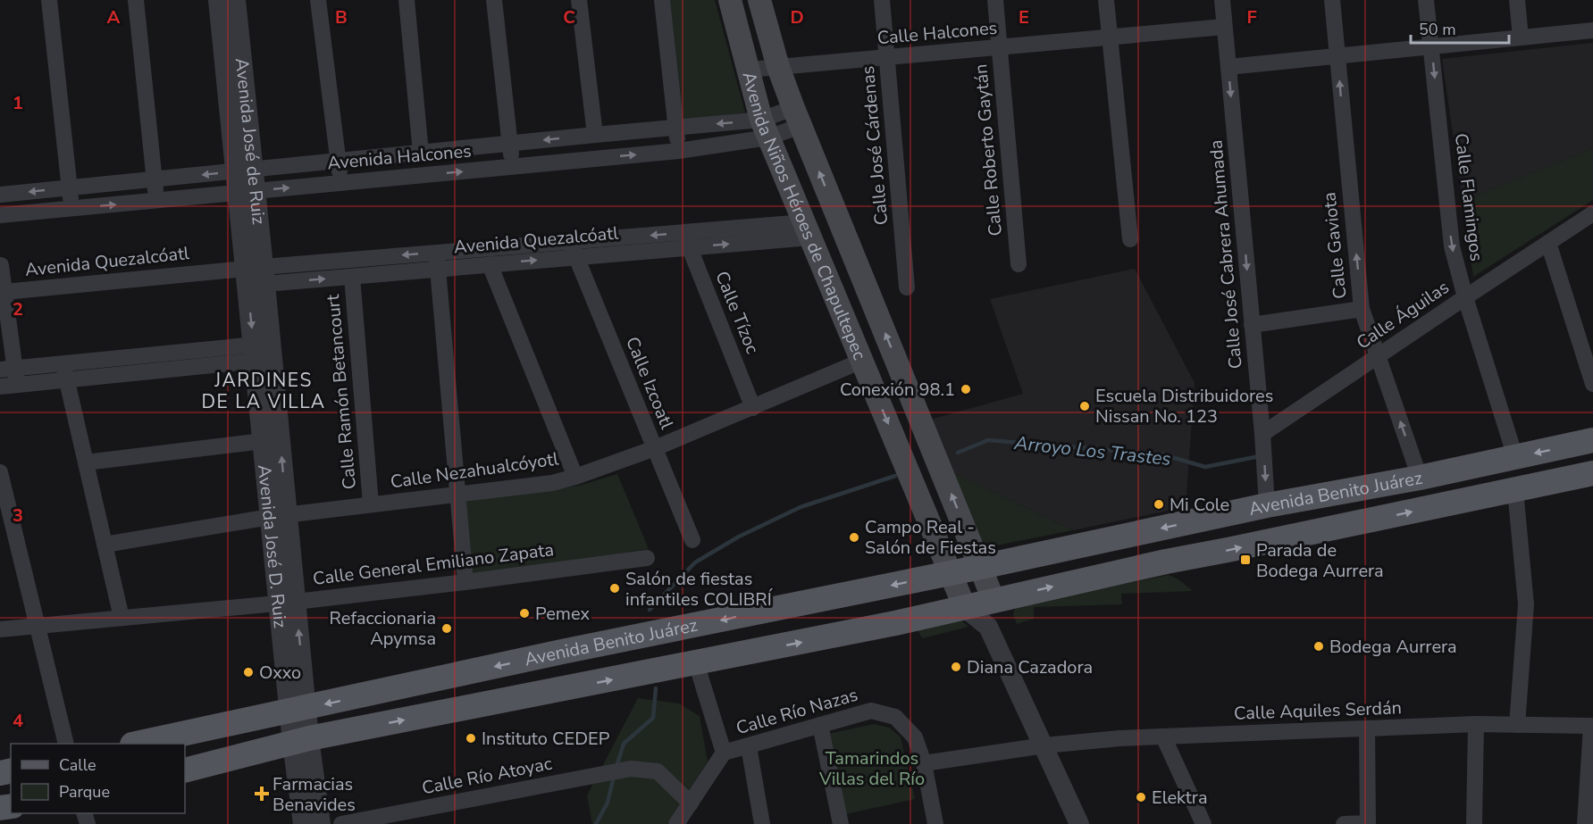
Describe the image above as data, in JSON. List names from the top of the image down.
{
  "streets": {
    "main road": ["Avenida Niños Héroes de Chapultepec", "Avenida Benito Juárez"],
    "street": [
      "Calle Halcones",
      "Avenida José de Ruiz",
      "Calle José Cárdenas",
      "Calle Roberto Gaytán",
      "Avenida Halcones",
      "Calle Flamingos",
      "Avenida Quezalcóatl",
      "Calle Gaviota",
      "Calle José Cabrera Ahumada",
      "Calle Tízoc",
      "Calle Águilas",
      "Calle Izcoatl",
      "Calle Ramón Betancourt",
      "Calle Nezahualcóyotl",
      "Avenida José D. Ruiz",
      "Calle General Emiliano Zapata",
      "Calle Aquiles Serdán",
      "Calle Río Nazas",
      "Calle Río Atoyac"
    ]
  },
  "crossings": [
    ["Calle Halcones", "Calle José Cárdenas"],
    ["Calle Halcones", "Calle Roberto Gaytán"],
    ["Calle Halcones", "Avenida Niños Héroes de Chapultepec"],
    ["Calle Halcones", "Calle José Cabrera Ahumada"],
    ["Avenida José de Ruiz", "Avenida Halcones"],
    ["Avenida José de Ruiz", "Avenida Quezalcóatl"],
    ["Avenida José de Ruiz", "Avenida José D. Ruiz"],
    ["Avenida Halcones", "Avenida Niños Héroes de Chapultepec"],
    ["Calle Flamingos", "Calle Águilas"],
    ["Calle Flamingos", "Avenida Benito Juárez"],
    ["Avenida Niños Héroes de Chapultepec", "Avenida Quezalcóatl"],
    ["Avenida Niños Héroes de Chapultepec", "Calle Nezahualcóyotl"],
    ["Avenida Niños Héroes de Chapultepec", "Avenida Benito Juárez"],
    ["Avenida Niños Héroes de Chapultepec", "Calle Aquiles Serdán"],
    ["Avenida Quezalcóatl", "Calle Tízoc"],
    ["Avenida Quezalcóatl", "Calle Izcoatl"],
    ["Avenida Quezalcóatl", "Calle Ramón Betancourt"],
    ["Avenida Quezalcóatl", "Avenida José D. Ruiz"],
    ["Calle Gaviota", "Calle Águilas"],
    ["Calle Gaviota", "Avenida Benito Juárez"],
    ["Calle José Cabrera Ahumada", "Calle Águilas"],
    ["Calle José Cabrera Ahumada", "Avenida Benito Juárez"],
    ["Calle Tízoc", "Calle Nezahualcóyotl"],
    ["Calle Izcoatl", "Calle Nezahualcóyotl"],
    ["Calle Ramón Betancourt", "Calle Nezahualcóyotl"],
    ["Calle Nezahualcóyotl", "Avenida José D. Ruiz"],
    ["Avenida Benito Juárez", "Avenida José D. Ruiz"],
    ["Avenida José D. Ruiz", "Calle General Emiliano Zapata"]
  ],
  "one_way": ["Calle Flamingos", "Calle Gaviota"],
  "districts": ["JARDINES DE LA VILLA"],
  "water": ["Arroyo Los Trastes"],
  "parks": ["Tamarindos Villas del Río"],
  "places": {
    "other": [
      "Conexión 98.1",
      "Escuela Distribuidores Nissan No. 123",
      "Mi Cole",
      "Campo Real - Salón de Fiestas",
      "Salón de fiestas infantiles COLIBRÍ",
      "Pemex",
      "Refaccionaria Apymsa",
      "Bodega Aurrera",
      "Diana Cazadora",
      "Oxxo",
      "Instituto CEDEP",
      "Elektra"
    ],
    "transit": ["Parada de Bodega Aurrera"],
    "health": ["Farmacias Benavides"]
  },
  "legend": ["Calle", "Parque"],
  "scale_bar": "50 m",
  "grid": {
    "columns": [
      "A",
      "B",
      "C",
      "D",
      "E",
      "F"
    ],
    "rows": [
      "1",
      "2",
      "3",
      "4"
    ]
  }
}
